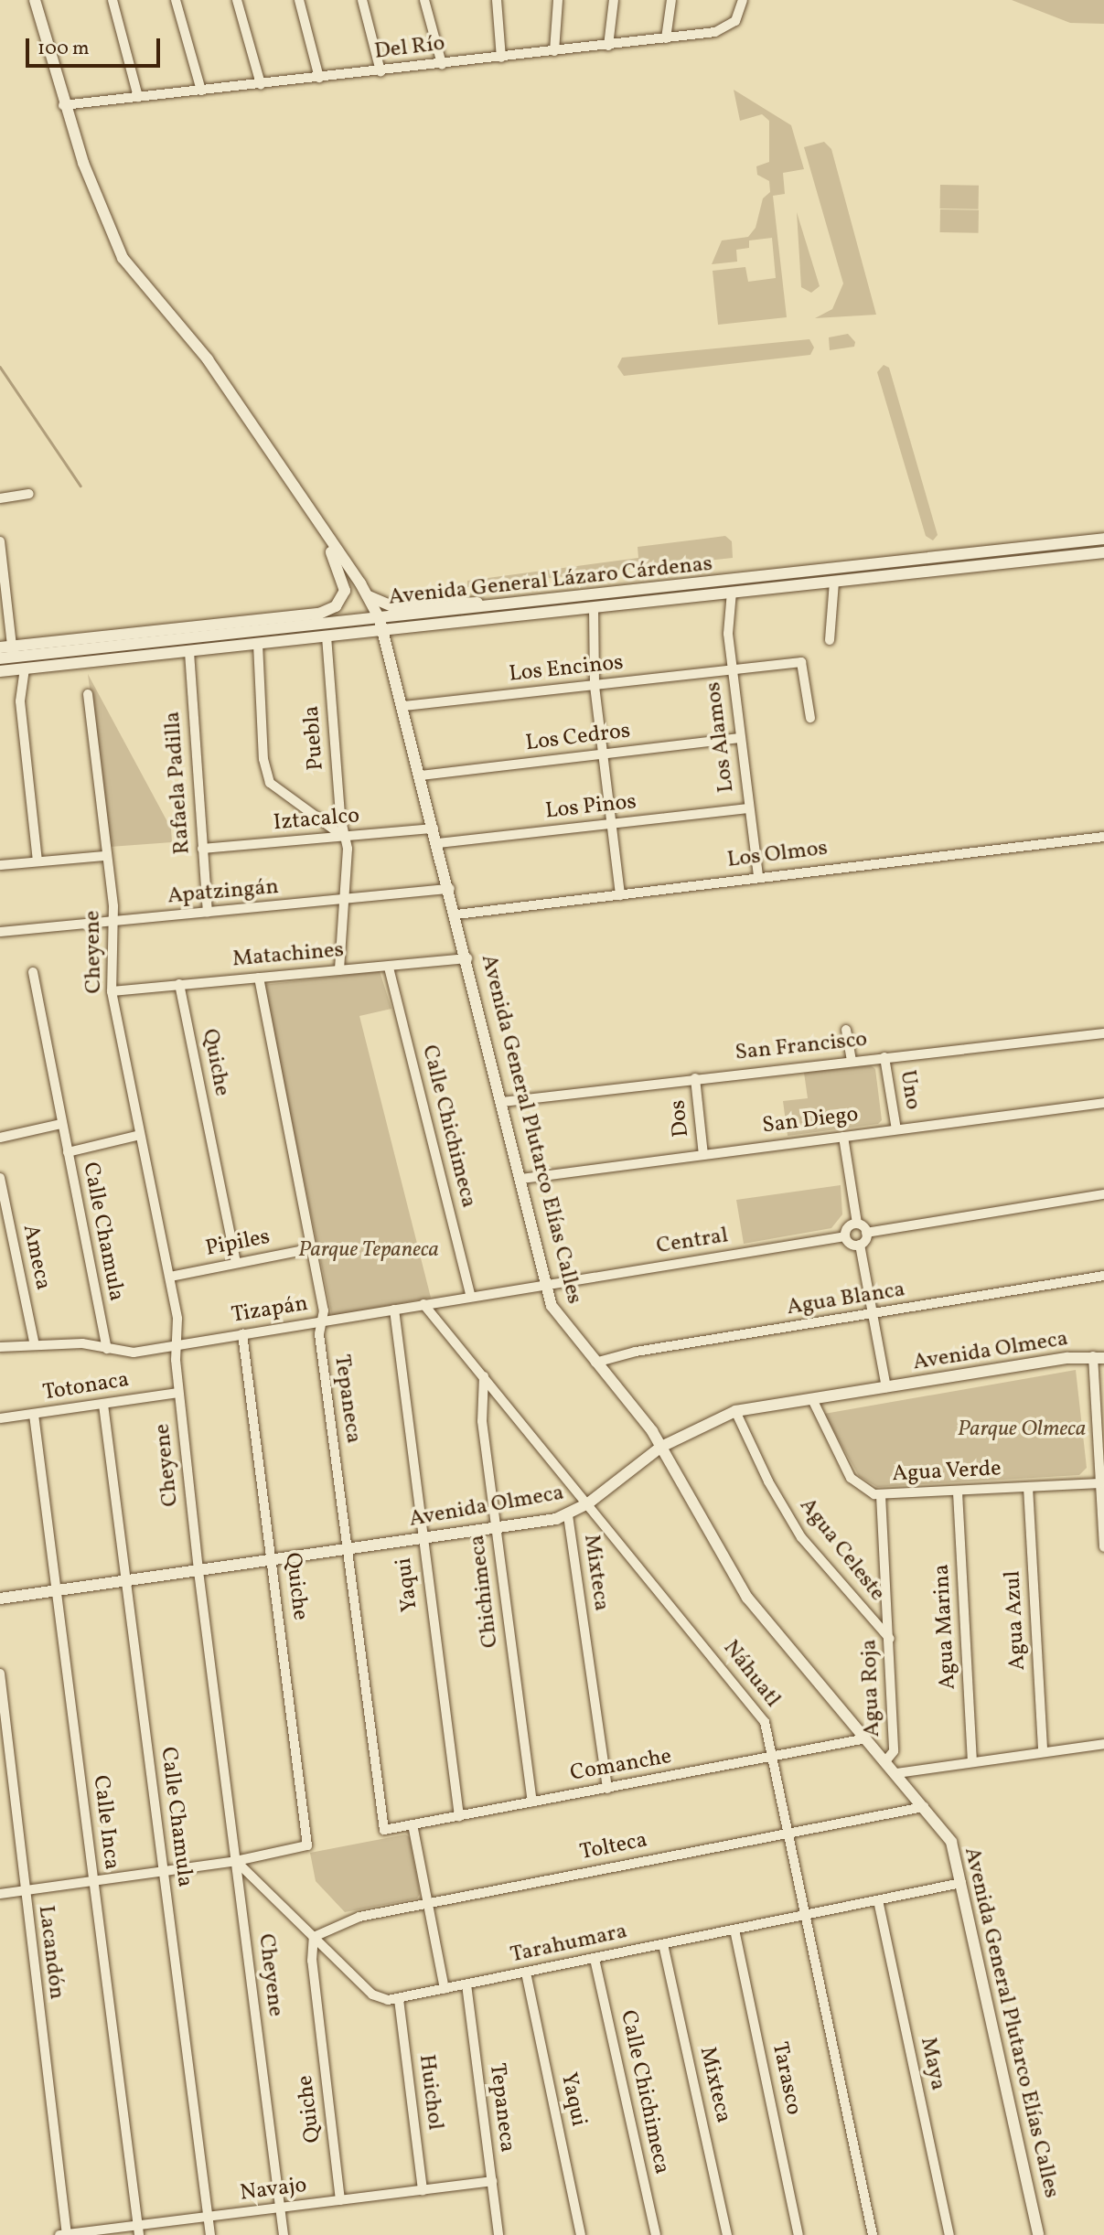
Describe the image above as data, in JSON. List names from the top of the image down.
{
  "streets": {
    "street": [
      "Del Río",
      "Avenida General Lázaro Cárdenas",
      "Los Encinos",
      "Los Alamos",
      "Puebla",
      "Los Cedros",
      "Rafaela Padilla",
      "Los Pinos",
      "Iztacalco",
      "Los Olmos",
      "Apatzingán",
      "Cheyene",
      "Matachines",
      "San Francisco",
      "Quiche",
      "Uno",
      "Dos",
      "San Diego",
      "Calle Chichimeca",
      "Avenida General Plutarco Elías Calles",
      "Calle Chamula",
      "Central",
      "Pipiles",
      "Ameca",
      "Agua Blanca",
      "Tizapán",
      "Avenida Olmeca",
      "Totonaca",
      "Tepaneca",
      "Agua Verde",
      "Agua Celeste",
      "Mixteca",
      "Yaqui",
      "Chichimeca",
      "Agua Azul",
      "Agua Marina",
      "Náhuatl",
      "Agua Roja",
      "Comanche",
      "Calle Inca",
      "Tolteca",
      "Tarahumara",
      "Lacandón",
      "Maya",
      "Tarasco",
      "Huichol",
      "Navajo"
    ]
  },
  "crossings": [
    ["Del Río", "Avenida General Plutarco Elías Calles"],
    ["Avenida General Lázaro Cárdenas", "Los Alamos"],
    ["Avenida General Lázaro Cárdenas", "Puebla"],
    ["Avenida General Lázaro Cárdenas", "Rafaela Padilla"],
    ["Avenida General Lázaro Cárdenas", "Avenida General Plutarco Elías Calles"],
    ["Los Encinos", "Los Alamos"],
    ["Los Encinos", "Avenida General Plutarco Elías Calles"],
    ["Los Alamos", "Los Cedros"],
    ["Los Alamos", "Los Pinos"],
    ["Los Alamos", "Los Olmos"],
    ["Puebla", "Iztacalco"],
    ["Puebla", "Apatzingán"],
    ["Puebla", "Matachines"],
    ["Los Cedros", "Avenida General Plutarco Elías Calles"],
    ["Rafaela Padilla", "Iztacalco"],
    ["Rafaela Padilla", "Apatzingán"],
    ["Los Pinos", "Avenida General Plutarco Elías Calles"],
    ["Iztacalco", "Avenida General Plutarco Elías Calles"],
    ["Los Olmos", "Avenida General Plutarco Elías Calles"],
    ["Apatzingán", "Cheyene"],
    ["Apatzingán", "Avenida General Plutarco Elías Calles"],
    ["Cheyene", "Matachines"],
    ["Cheyene", "Quiche"],
    ["Cheyene", "Pipiles"],
    ["Cheyene", "Tizapán"],
    ["Cheyene", "Avenida Olmeca"],
    ["Cheyene", "Totonaca"],
    ["Cheyene", "Tarahumara"],
    ["Cheyene", "Navajo"],
    ["Matachines", "Quiche"],
    ["Matachines", "Calle Chichimeca"],
    ["Matachines", "Avenida General Plutarco Elías Calles"],
    ["Matachines", "Tepaneca"],
    ["San Francisco", "Uno"],
    ["San Francisco", "Dos"],
    ["San Francisco", "Avenida General Plutarco Elías Calles"],
    ["Quiche", "Pipiles"],
    ["Quiche", "Tizapán"],
    ["Quiche", "Avenida Olmeca"],
    ["Quiche", "Tolteca"],
    ["Quiche", "Tarahumara"],
    ["Quiche", "Navajo"],
    ["Uno", "San Diego"],
    ["Dos", "San Diego"],
    ["San Diego", "Avenida General Plutarco Elías Calles"],
    ["Calle Chichimeca", "Tizapán"],
    ["Calle Chichimeca", "Tarahumara"],
    ["Avenida General Plutarco Elías Calles", "Central"],
    ["Avenida General Plutarco Elías Calles", "Agua Blanca"],
    ["Avenida General Plutarco Elías Calles", "Tizapán"],
    ["Avenida General Plutarco Elías Calles", "Avenida Olmeca"],
    ["Avenida General Plutarco Elías Calles", "Agua Roja"],
    ["Avenida General Plutarco Elías Calles", "Comanche"],
    ["Avenida General Plutarco Elías Calles", "Tolteca"],
    ["Avenida General Plutarco Elías Calles", "Tarahumara"],
    ["Calle Chamula", "Tizapán"],
    ["Calle Chamula", "Avenida Olmeca"],
    ["Calle Chamula", "Totonaca"],
    ["Calle Chamula", "Navajo"],
    ["Central", "Tizapán"],
    ["Pipiles", "Tepaneca"],
    ["Ameca", "Tizapán"],
    ["Tizapán", "Tepaneca"],
    ["Tizapán", "Yaqui"],
    ["Tizapán", "Náhuatl"],
    ["Avenida Olmeca", "Tepaneca"],
    ["Avenida Olmeca", "Agua Verde"],
    ["Avenida Olmeca", "Agua Celeste"],
    ["Avenida Olmeca", "Mixteca"],
    ["Avenida Olmeca", "Yaqui"],
    ["Avenida Olmeca", "Chichimeca"],
    ["Avenida Olmeca", "Náhuatl"],
    ["Avenida Olmeca", "Calle Inca"],
    ["Totonaca", "Calle Inca"],
    ["Tepaneca", "Comanche"],
    ["Tepaneca", "Tarahumara"],
    ["Tepaneca", "Navajo"],
    ["Agua Verde", "Agua Azul"],
    ["Agua Verde", "Agua Marina"],
    ["Agua Verde", "Agua Roja"],
    ["Agua Celeste", "Agua Roja"],
    ["Mixteca", "Comanche"],
    ["Mixteca", "Tarahumara"],
    ["Yaqui", "Comanche"],
    ["Yaqui", "Tarahumara"],
    ["Chichimeca", "Náhuatl"],
    ["Chichimeca", "Comanche"],
    ["Náhuatl", "Comanche"],
    ["Náhuatl", "Tolteca"],
    ["Náhuatl", "Tarahumara"],
    ["Calle Inca", "Navajo"],
    ["Tolteca", "Tarahumara"],
    ["Tarahumara", "Maya"],
    ["Tarahumara", "Tarasco"],
    ["Tarahumara", "Huichol"],
    ["Lacandón", "Navajo"],
    ["Huichol", "Navajo"]
  ],
  "parks": ["Parque Tepaneca", "Parque Olmeca"],
  "scale_bar": "100 m"
}
